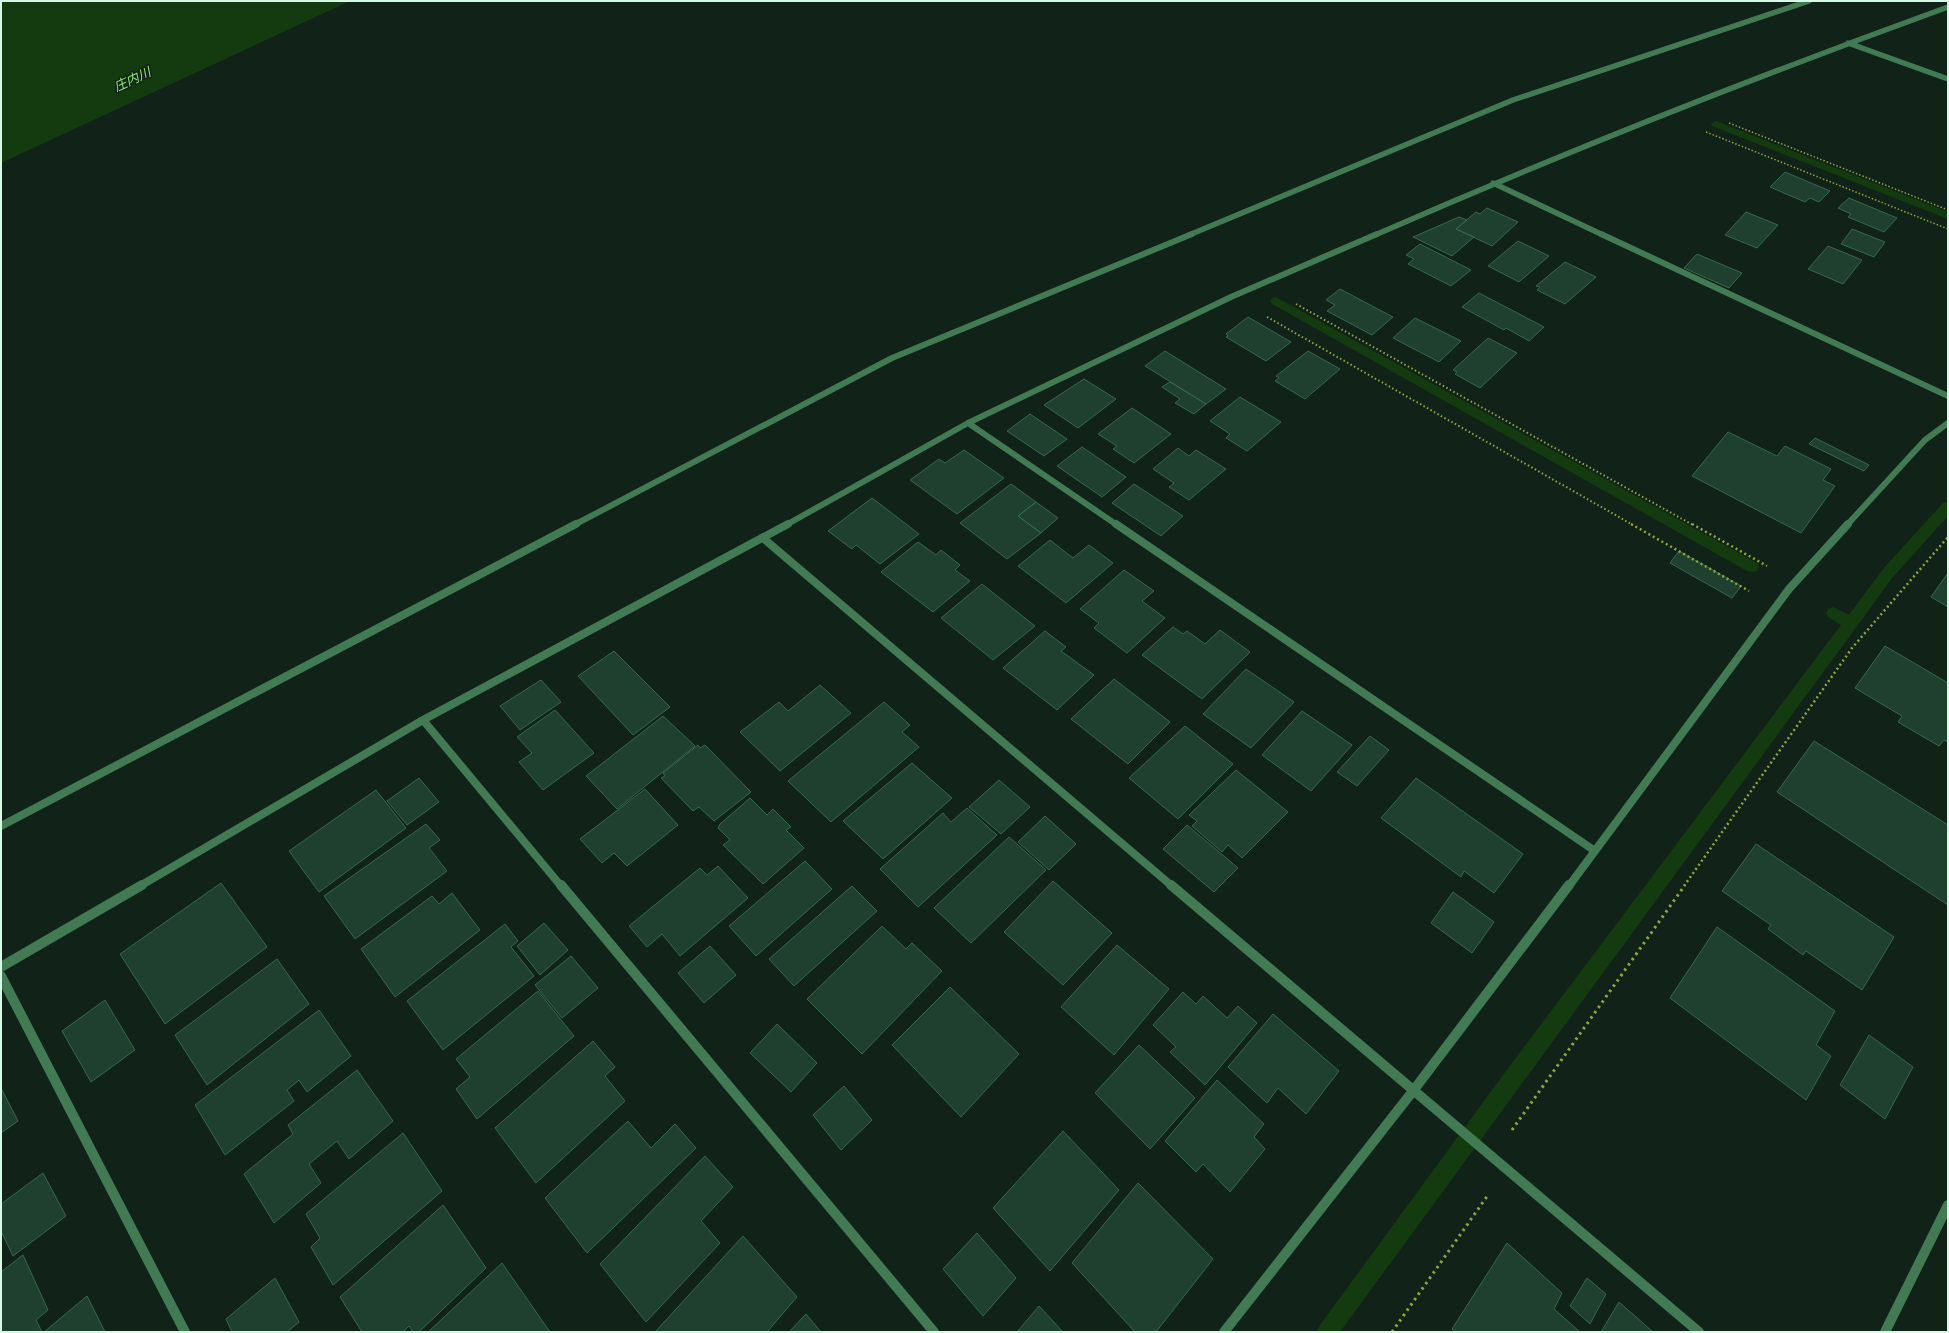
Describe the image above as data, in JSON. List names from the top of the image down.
{
  "water": ["庄内川"]
}
